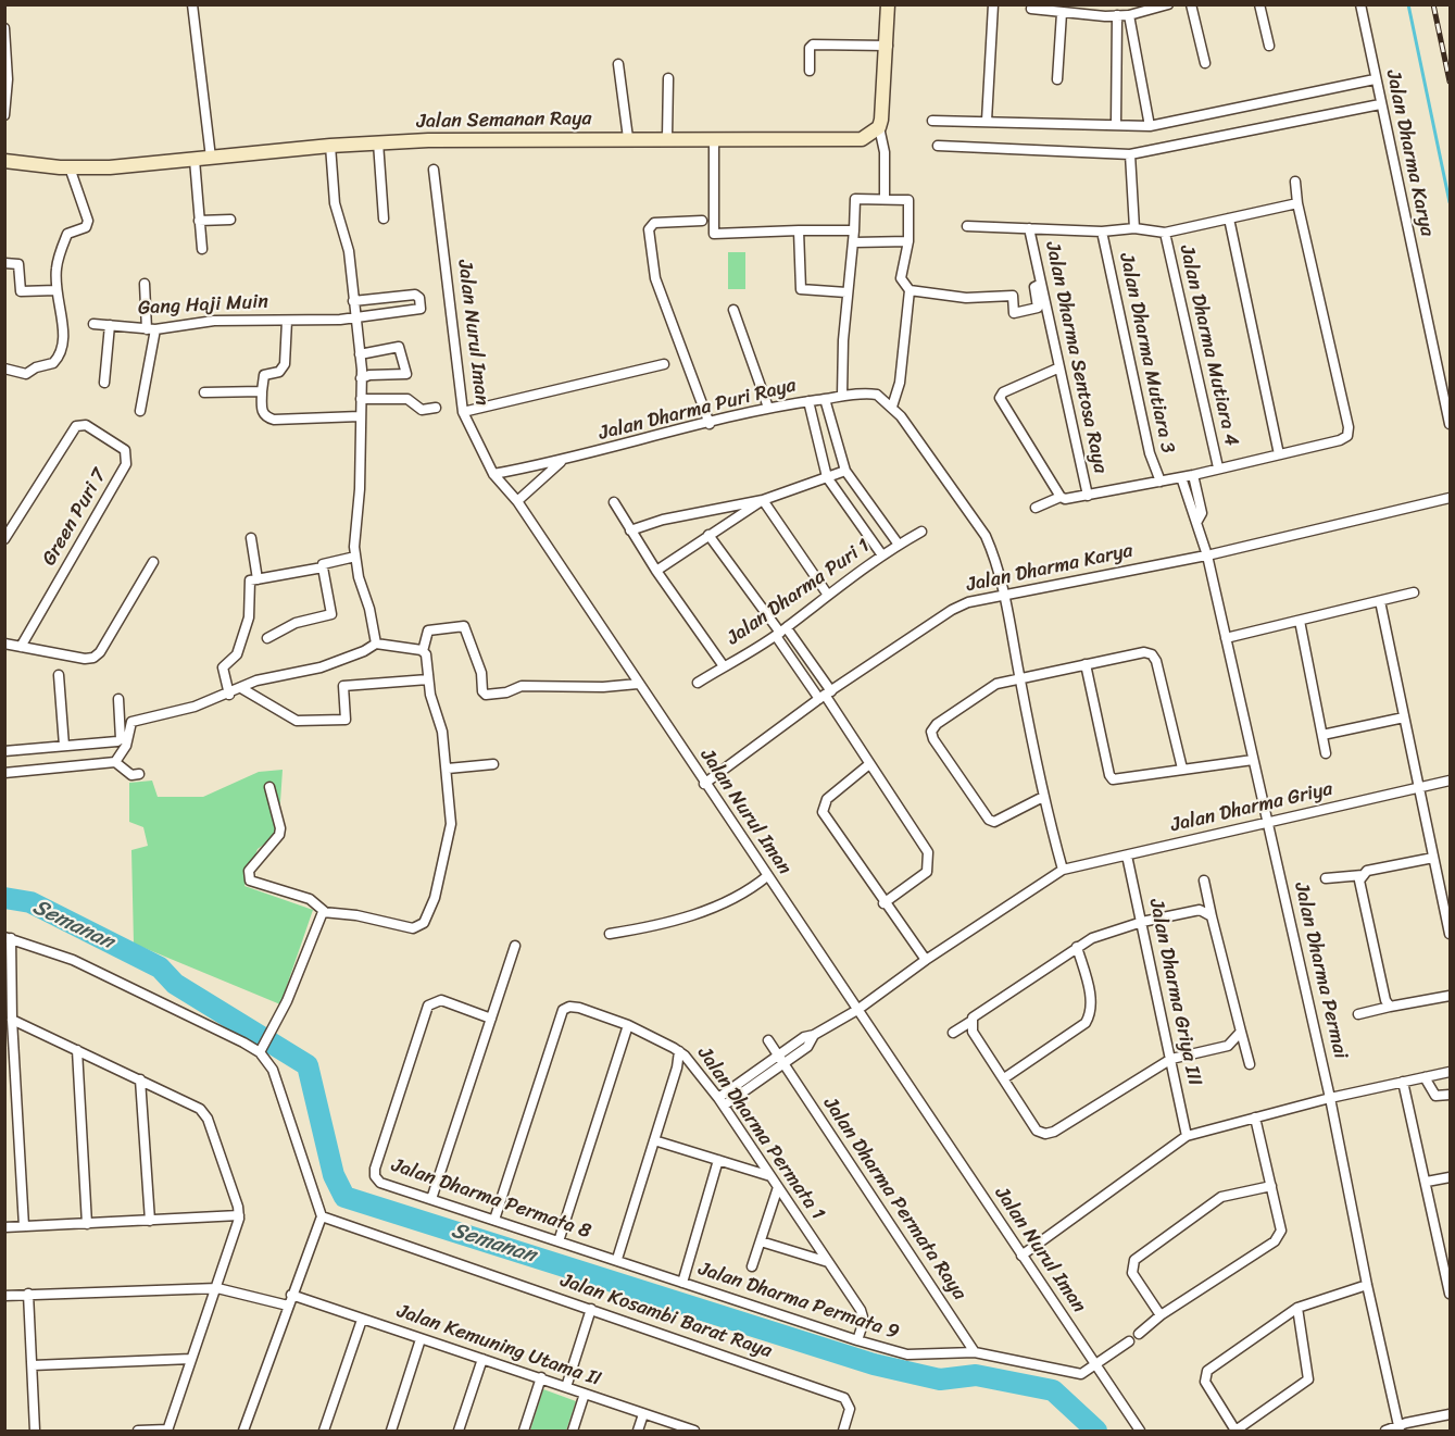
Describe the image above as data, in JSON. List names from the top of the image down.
{
  "streets": {
    "street": [
      "Jalan Semanan Raya",
      "Jalan Dharma Karya",
      "Gang Haji Muin",
      "Jalan Nurul Iman",
      "Jalan Dharma Mutiara 4",
      "Jalan Dharma Mutiara 3",
      "Jalan Dharma Sentosa Raya",
      "Jalan Dharma Puri Raya",
      "Green Puri 7",
      "Jalan Dharma Puri 1",
      "Jalan Dharma Griya",
      "Jalan Dharma Permai",
      "Jalan Dharma Griya III",
      "Jalan Dharma Permata 1",
      "Jalan Dharma Permata 8",
      "Jalan Dharma Permata Raya",
      "Jalan Dharma Permata 9",
      "Jalan Kosambi Barat Raya",
      "Jalan Kemuning Utama II"
    ]
  },
  "crossings": [
    ["Jalan Dharma Karya", "Jalan Nurul Iman"],
    ["Jalan Dharma Karya", "Jalan Dharma Permai"],
    ["Jalan Nurul Iman", "Jalan Dharma Puri Raya"],
    ["Jalan Nurul Iman", "Jalan Dharma Permata 9"],
    ["Jalan Dharma Mutiara 4", "Jalan Dharma Sentosa Raya"],
    ["Jalan Dharma Mutiara 3", "Jalan Dharma Sentosa Raya"],
    ["Jalan Dharma Griya", "Jalan Dharma Permai"],
    ["Jalan Dharma Griya", "Jalan Dharma Griya III"],
    ["Jalan Dharma Permata 1", "Jalan Dharma Permata 8"],
    ["Jalan Dharma Permata 1", "Jalan Dharma Permata 9"],
    ["Jalan Dharma Permata 8", "Jalan Dharma Permata 9"],
    ["Jalan Dharma Permata Raya", "Jalan Dharma Permata 9"]
  ],
  "water": ["Semanan"]
}
